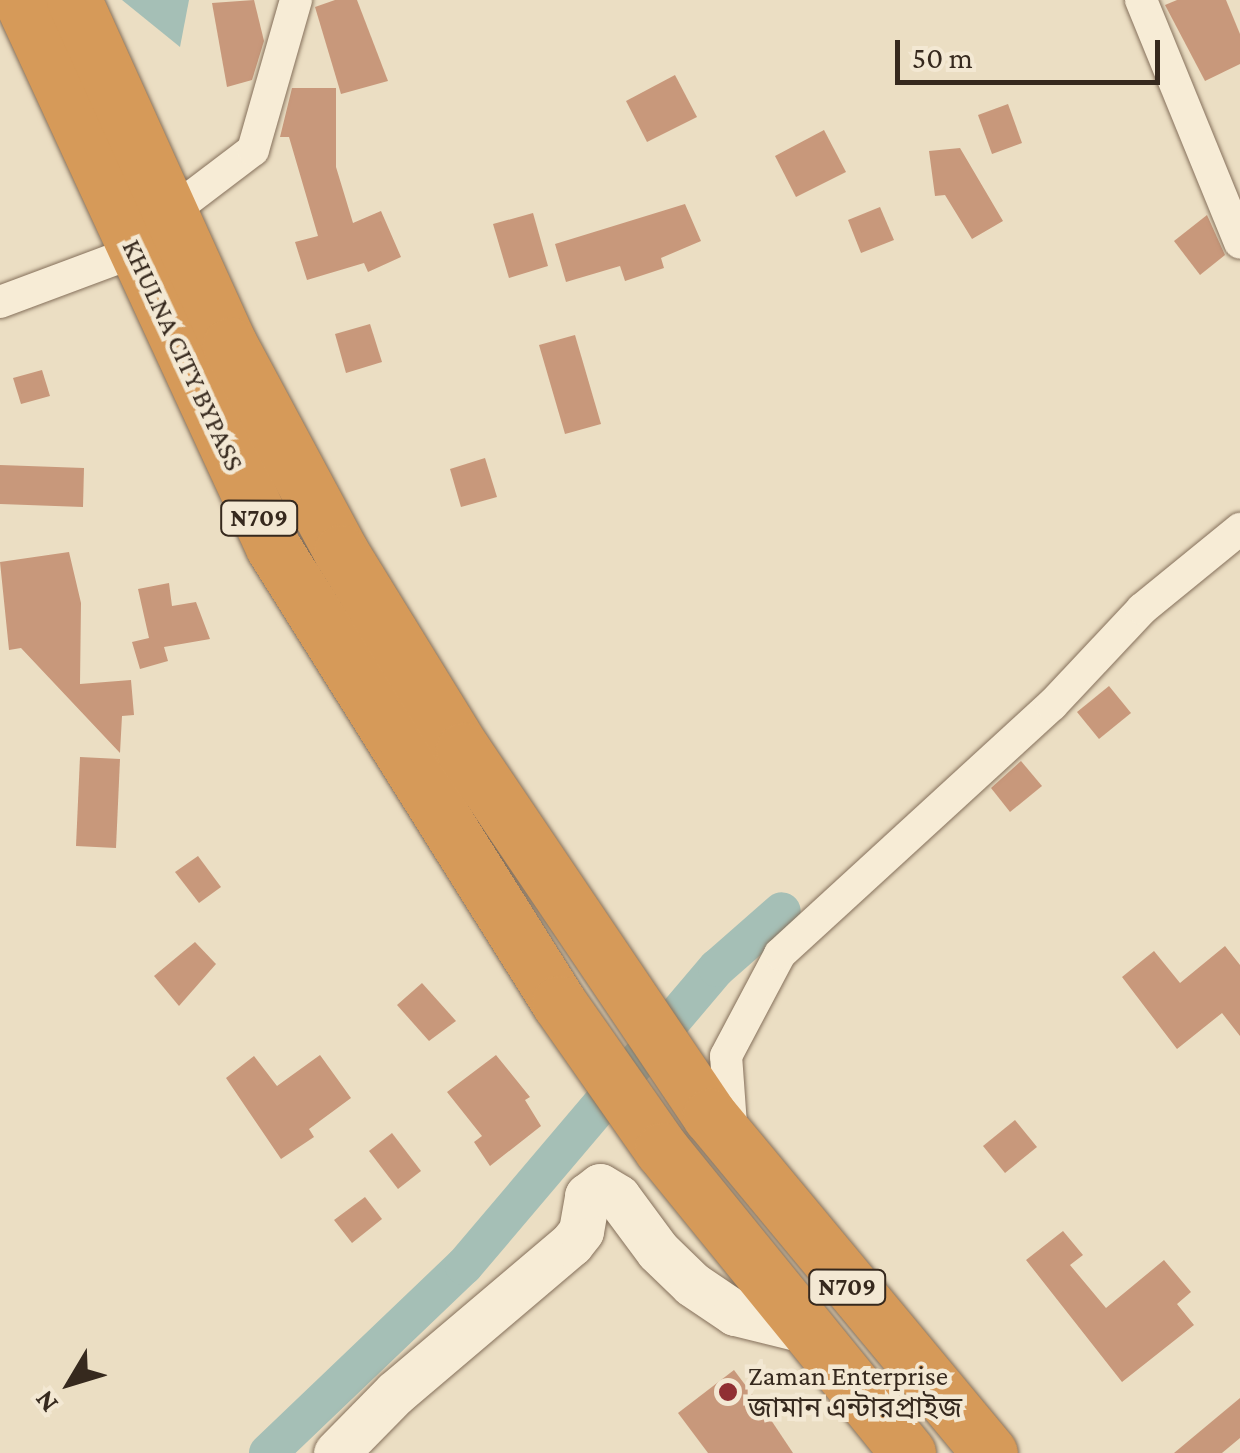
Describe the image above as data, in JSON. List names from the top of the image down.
{
  "streets": {
    "highway": ["KHULNA CITY BYPASS", "N709"]
  },
  "crossings": [
    ["KHULNA CITY BYPASS", "N709"]
  ],
  "places": ["Zaman Enterprise জামান এন্টারপ্রাইজ"],
  "scale_bar": "50 m",
  "north": "bottom left"
}
